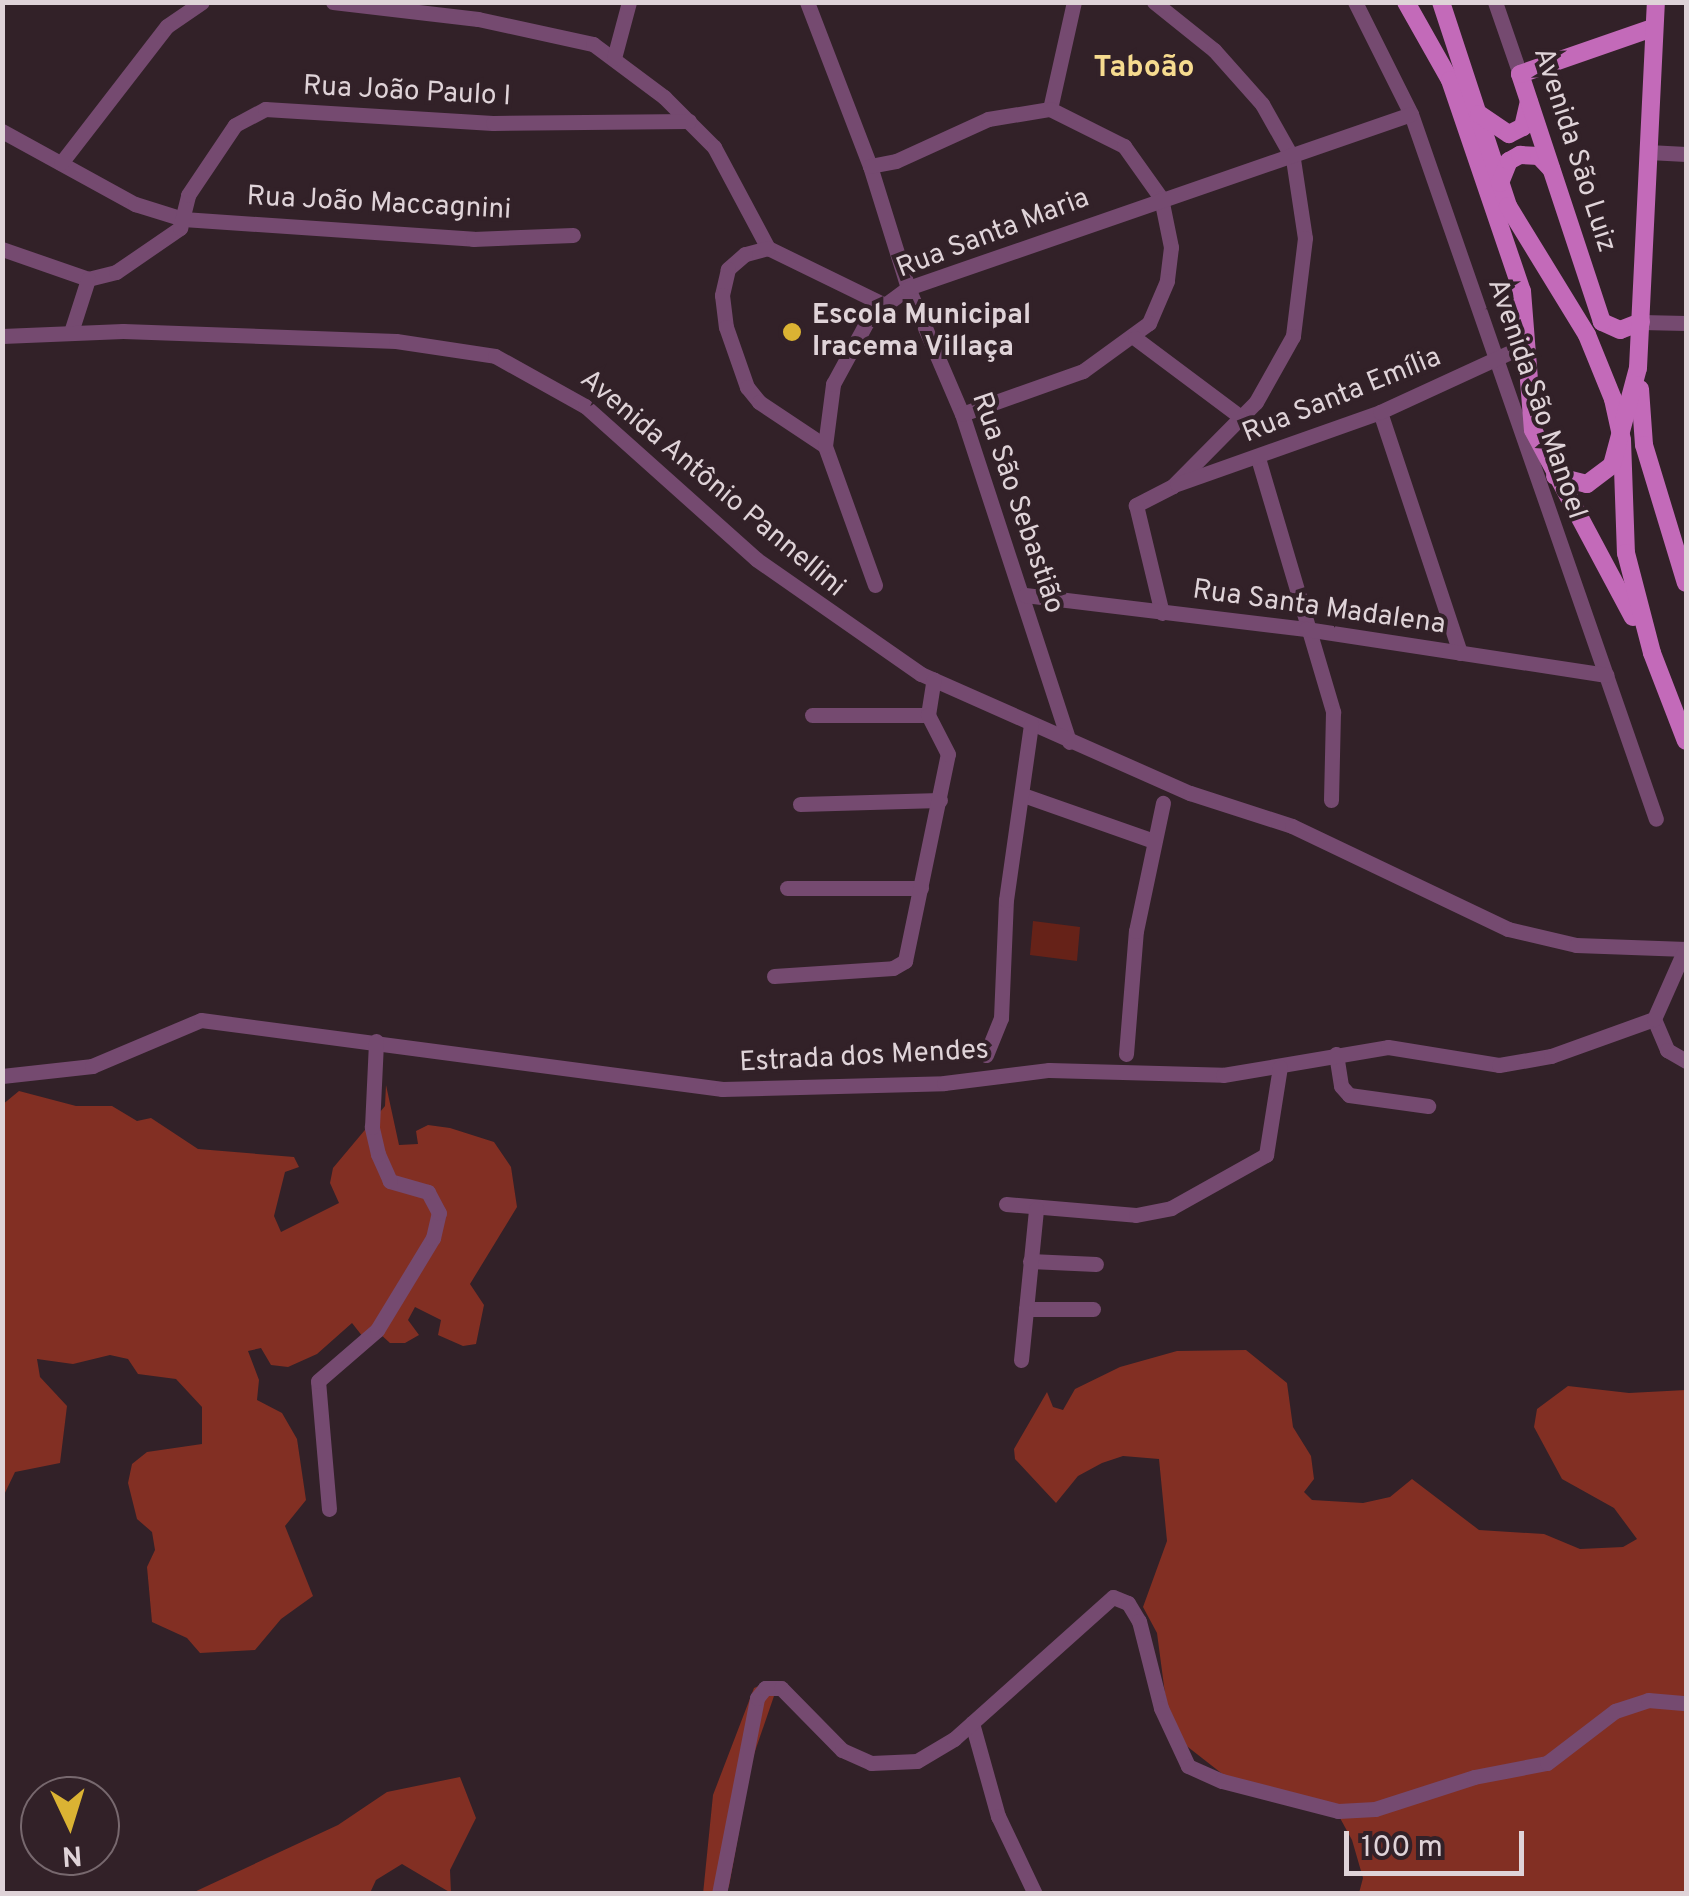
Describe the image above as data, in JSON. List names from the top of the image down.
{
  "streets": {
    "main road": ["Avenida São Luiz"],
    "street": [
      "Rua João Paulo I",
      "Rua João Maccagnini",
      "Rua Santa Maria",
      "Rua Santa Emília",
      "Avenida São Manoel",
      "Avenida Antônio Pannellini",
      "Rua São Sebastião",
      "Rua Santa Madalena",
      "Estrada dos Mendes"
    ]
  },
  "crossings": [
    ["Rua João Paulo I", "Rua João Maccagnini"],
    ["Rua Santa Maria", "Avenida São Manoel"],
    ["Rua Santa Maria", "Rua São Sebastião"],
    ["Rua Santa Emília", "Avenida São Manoel"],
    ["Avenida São Manoel", "Rua Santa Madalena"],
    ["Avenida Antônio Pannellini", "Rua São Sebastião"],
    ["Rua São Sebastião", "Rua Santa Madalena"]
  ],
  "districts": ["Taboão"],
  "places": ["Escola Municipal Iracema Villaça"],
  "scale_bar": "100 m",
  "north": "bottom"
}
